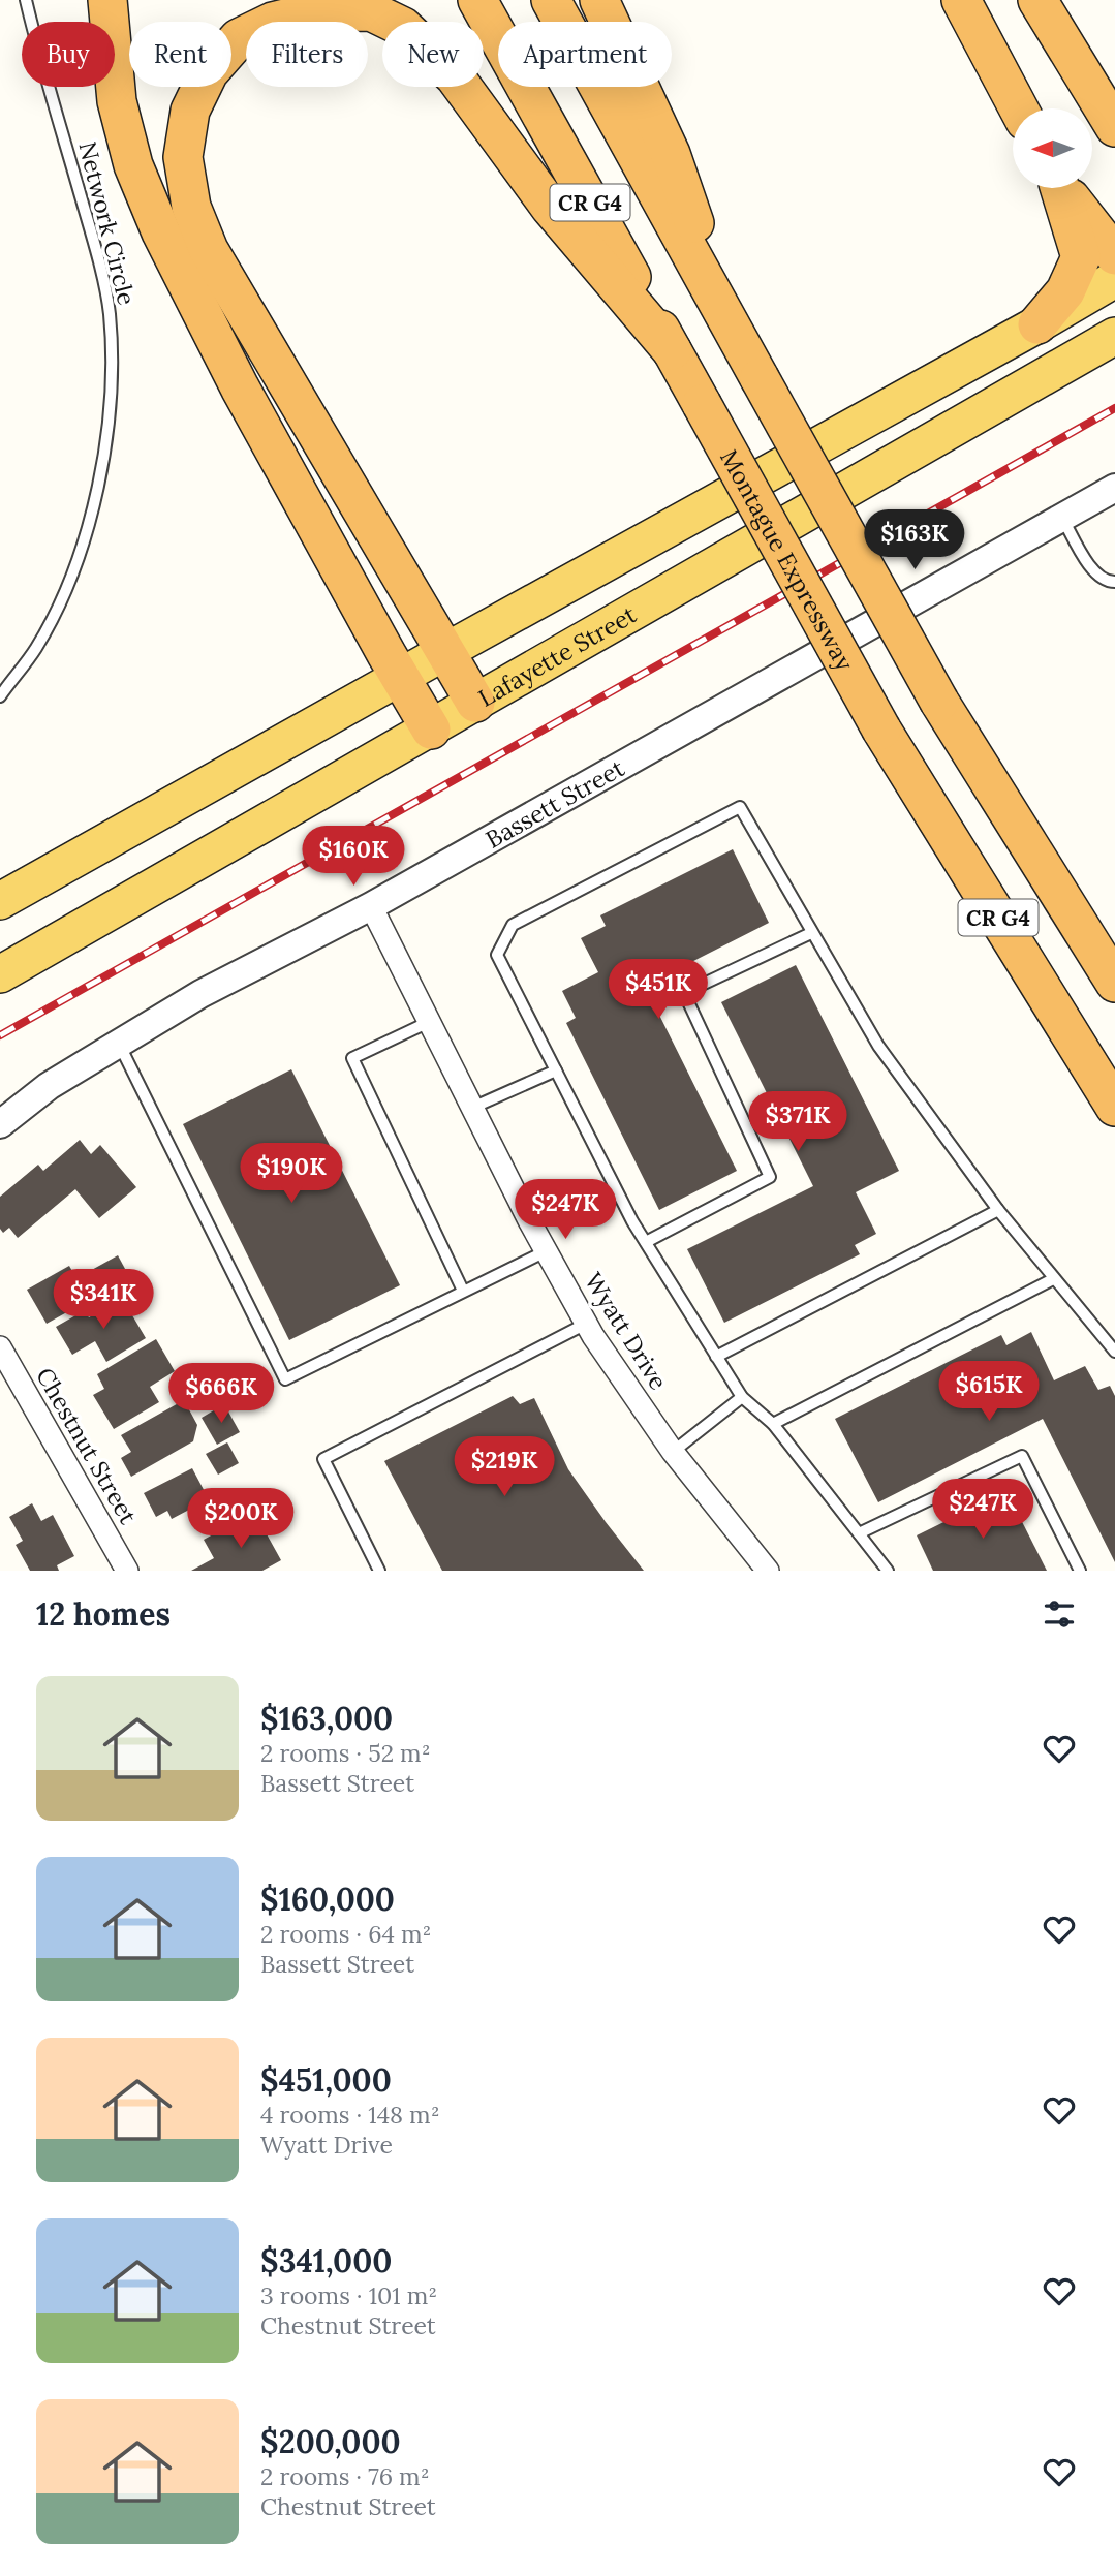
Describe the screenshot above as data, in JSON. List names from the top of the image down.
{
  "streets": {
    "highway": ["CR G4", "Montague Expressway"],
    "main road": ["Lafayette Street"],
    "street": ["Bassett Street", "Wyatt Drive", "Chestnut Street"],
    "lane": ["Network Circle"]
  },
  "crossings": [
    ["Bassett Street", "Wyatt Drive"]
  ],
  "north": "left",
  "page": {
    "chip": [
      "Buy",
      "Rent",
      "Filters",
      "New",
      "Apartment"
    ],
    "price": [
      "$163K",
      "$160K",
      "$451K",
      "$371K",
      "$190K",
      "$247K",
      "$341K",
      "$615K",
      "$666K",
      "$219K",
      "$247K",
      "$200K"
    ],
    "heading": "12 homes",
    "list": [
      {
        "name": "$163,000",
        "note": "2 rooms · 52 m² · Bassett Street"
      },
      {
        "name": "$160,000",
        "note": "2 rooms · 64 m² · Bassett Street"
      },
      {
        "name": "$451,000",
        "note": "4 rooms · 148 m² · Wyatt Drive"
      },
      {
        "name": "$341,000",
        "note": "3 rooms · 101 m² · Chestnut Street"
      },
      {
        "name": "$200,000",
        "note": "2 rooms · 76 m² · Chestnut Street"
      }
    ]
  }
}
